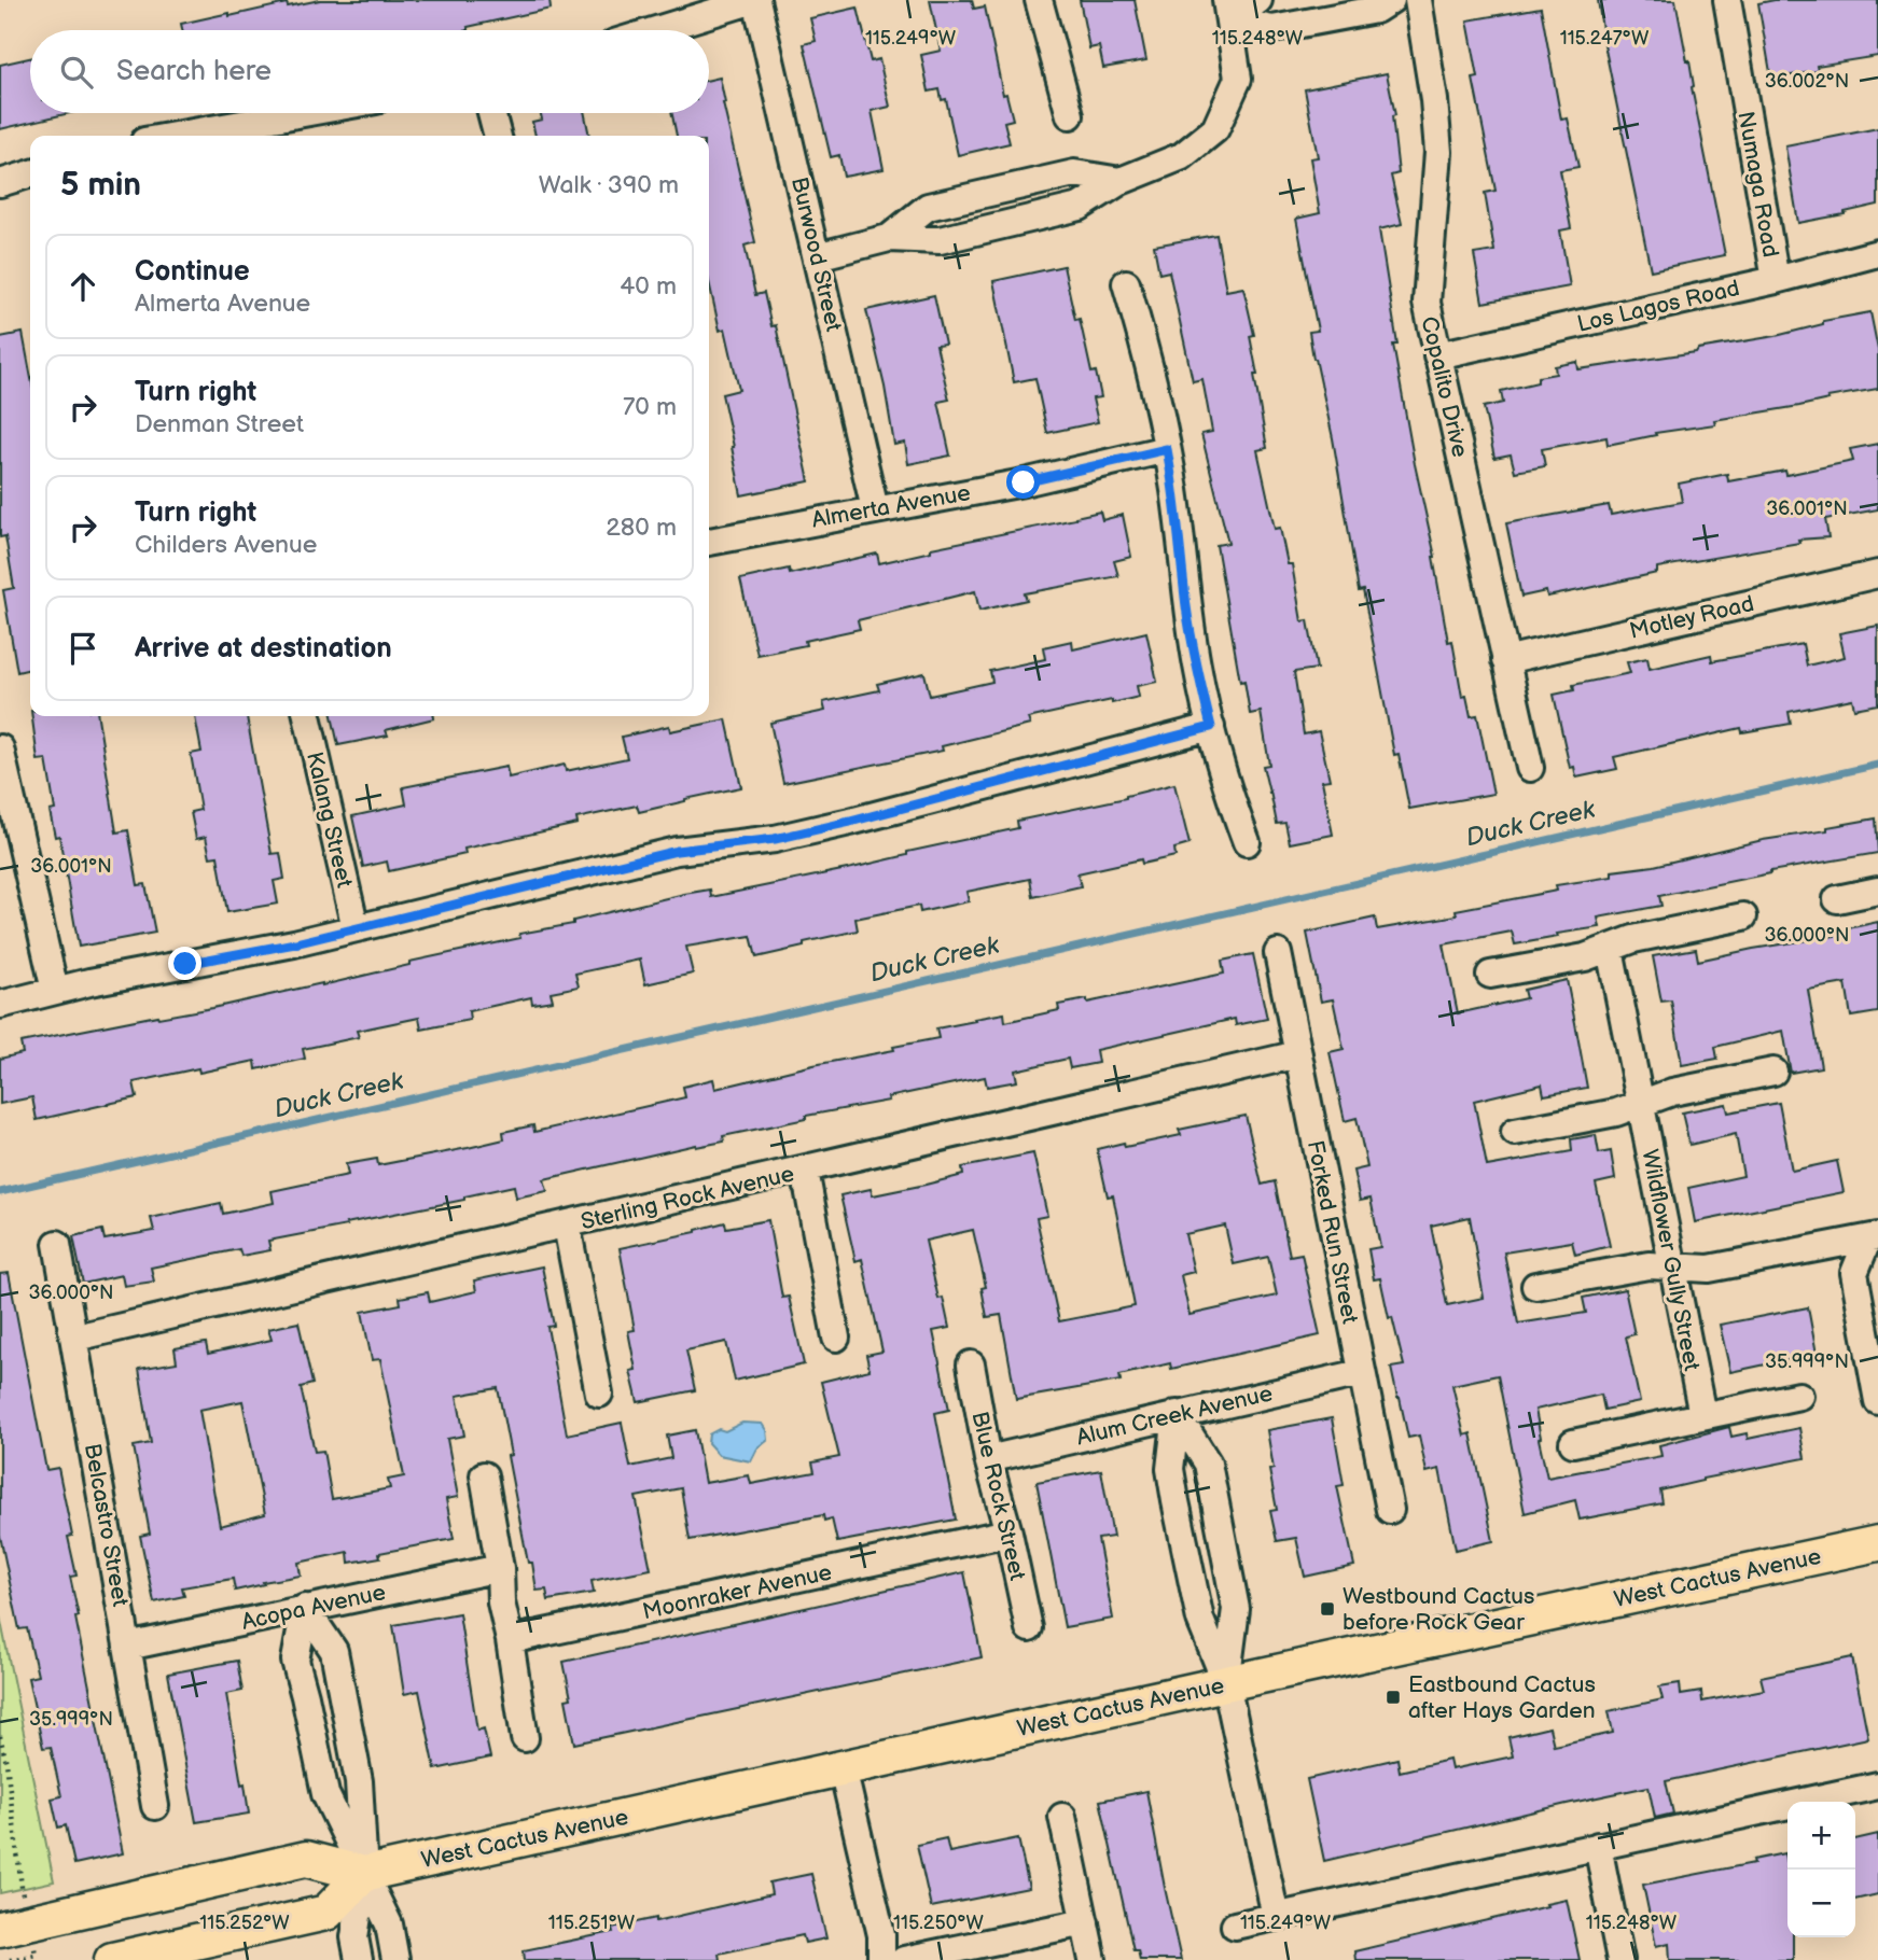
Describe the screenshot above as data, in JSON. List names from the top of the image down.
{
  "streets": {
    "main road": ["West Cactus Avenue"],
    "street": [
      "Numaga Road",
      "Burwood Street",
      "Los Lagos Road",
      "Copalito Drive",
      "Almerta Avenue",
      "Motley Road",
      "Kalang Street",
      "Sterling Rock Avenue",
      "Forked Run Street",
      "Wildflower Gully Street",
      "Alum Creek Avenue",
      "Blue Rock Street",
      "Belcastro Street",
      "Moonraker Avenue",
      "Acopa Avenue"
    ]
  },
  "crossings": [
    ["Numaga Road", "Los Lagos Road"],
    ["Burwood Street", "Almerta Avenue"],
    ["Los Lagos Road", "Copalito Drive"],
    ["Copalito Drive", "Motley Road"],
    ["Sterling Rock Avenue", "Forked Run Street"],
    ["Sterling Rock Avenue", "Belcastro Street"],
    ["Forked Run Street", "Alum Creek Avenue"],
    ["Alum Creek Avenue", "Blue Rock Street"],
    ["Blue Rock Street", "Moonraker Avenue"],
    ["Belcastro Street", "Acopa Avenue"]
  ],
  "water": ["Duck Creek"],
  "places": {
    "transit": ["Westbound Cactus before Rock Gear", "Eastbound Cactus after Hays Garden"]
  },
  "page": {
    "search": "Search here",
    "heading": ["5 min", "Walk · 390 m"],
    "list": [
      ["Continue", "Almerta Avenue", "40 m"],
      ["Turn right", "Denman Street", "70 m"],
      ["Turn right", "Childers Avenue", "280 m"],
      "Arrive at destination"
    ],
    "map_buttons": ["+", "−"]
  },
  "coordinates": [
    "115.249°W",
    "115.248°W",
    "115.247°W",
    "36.002°N",
    "36.001°N",
    "36.000°N",
    "35.999°N",
    "115.252°W",
    "115.251°W",
    "115.250°W"
  ]
}
